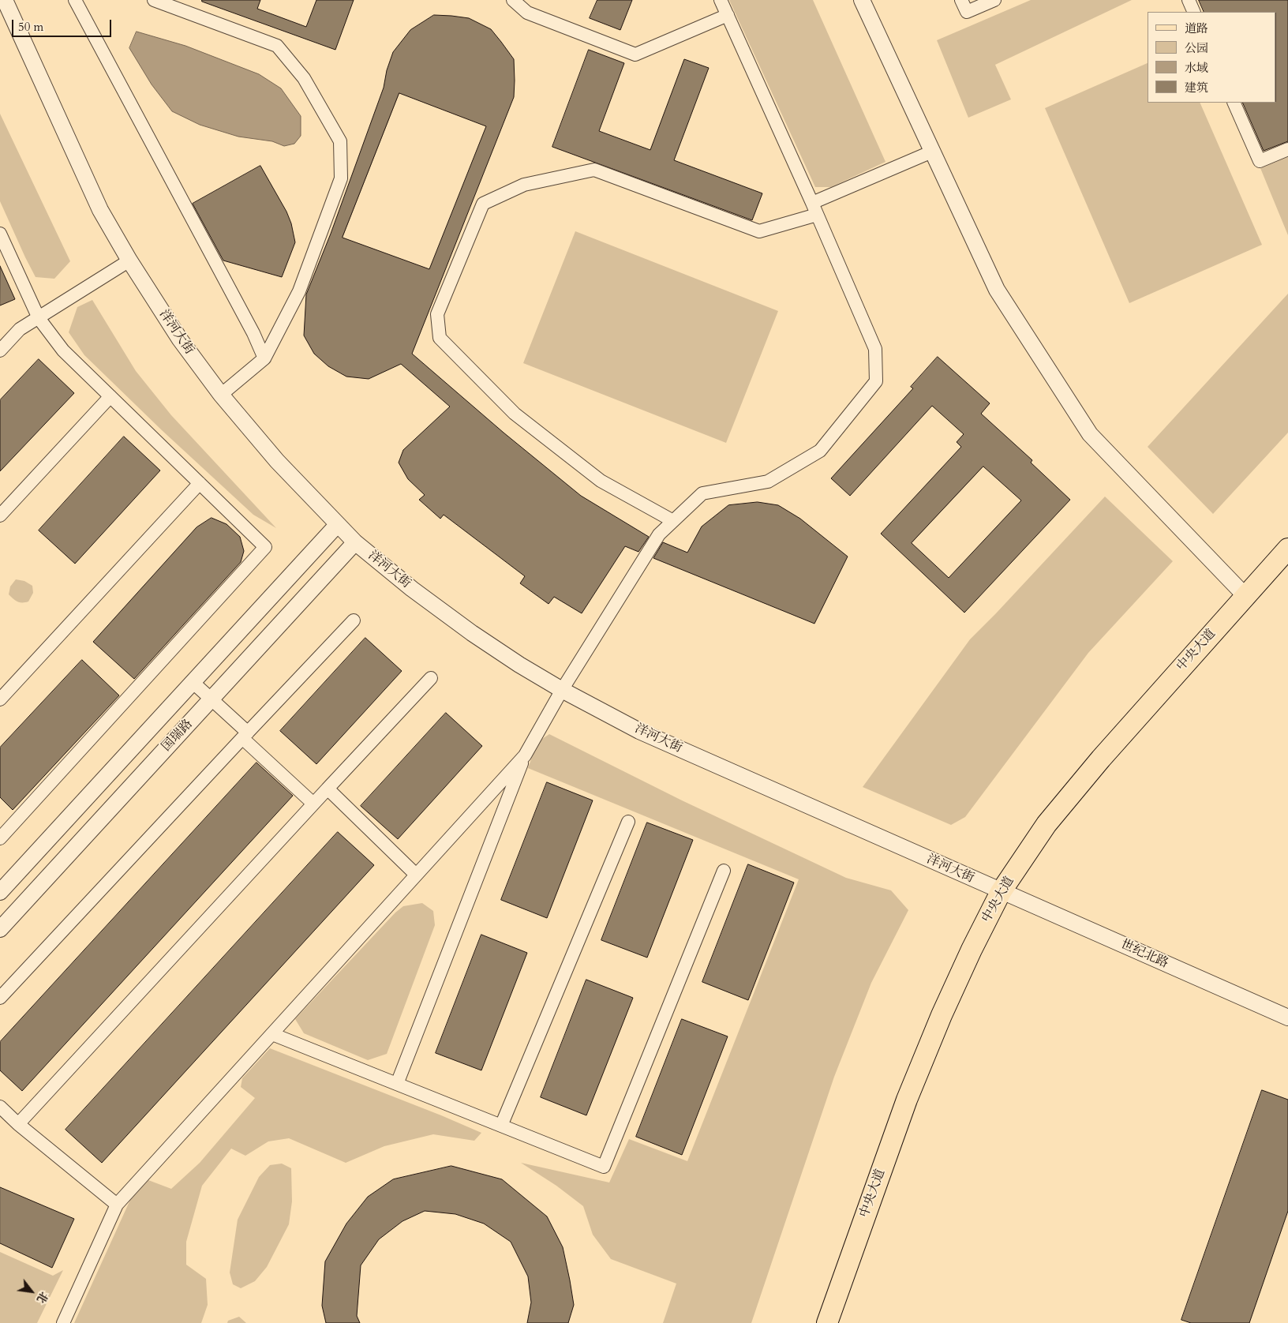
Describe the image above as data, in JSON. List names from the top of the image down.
{
  "streets": {
    "main road": ["中央大道"],
    "street": ["洋河大街", "国瑞路", "世纪北路"]
  },
  "crossings": [
    ["洋河大街", "中央大道"],
    ["洋河大街", "国瑞路"],
    ["洋河大街", "世纪北路"],
    ["中央大道", "世纪北路"]
  ],
  "legend": [
    "道路",
    "公园",
    "水域",
    "建筑"
  ],
  "scale_bar": "50 m",
  "north": "bottom right"
}
